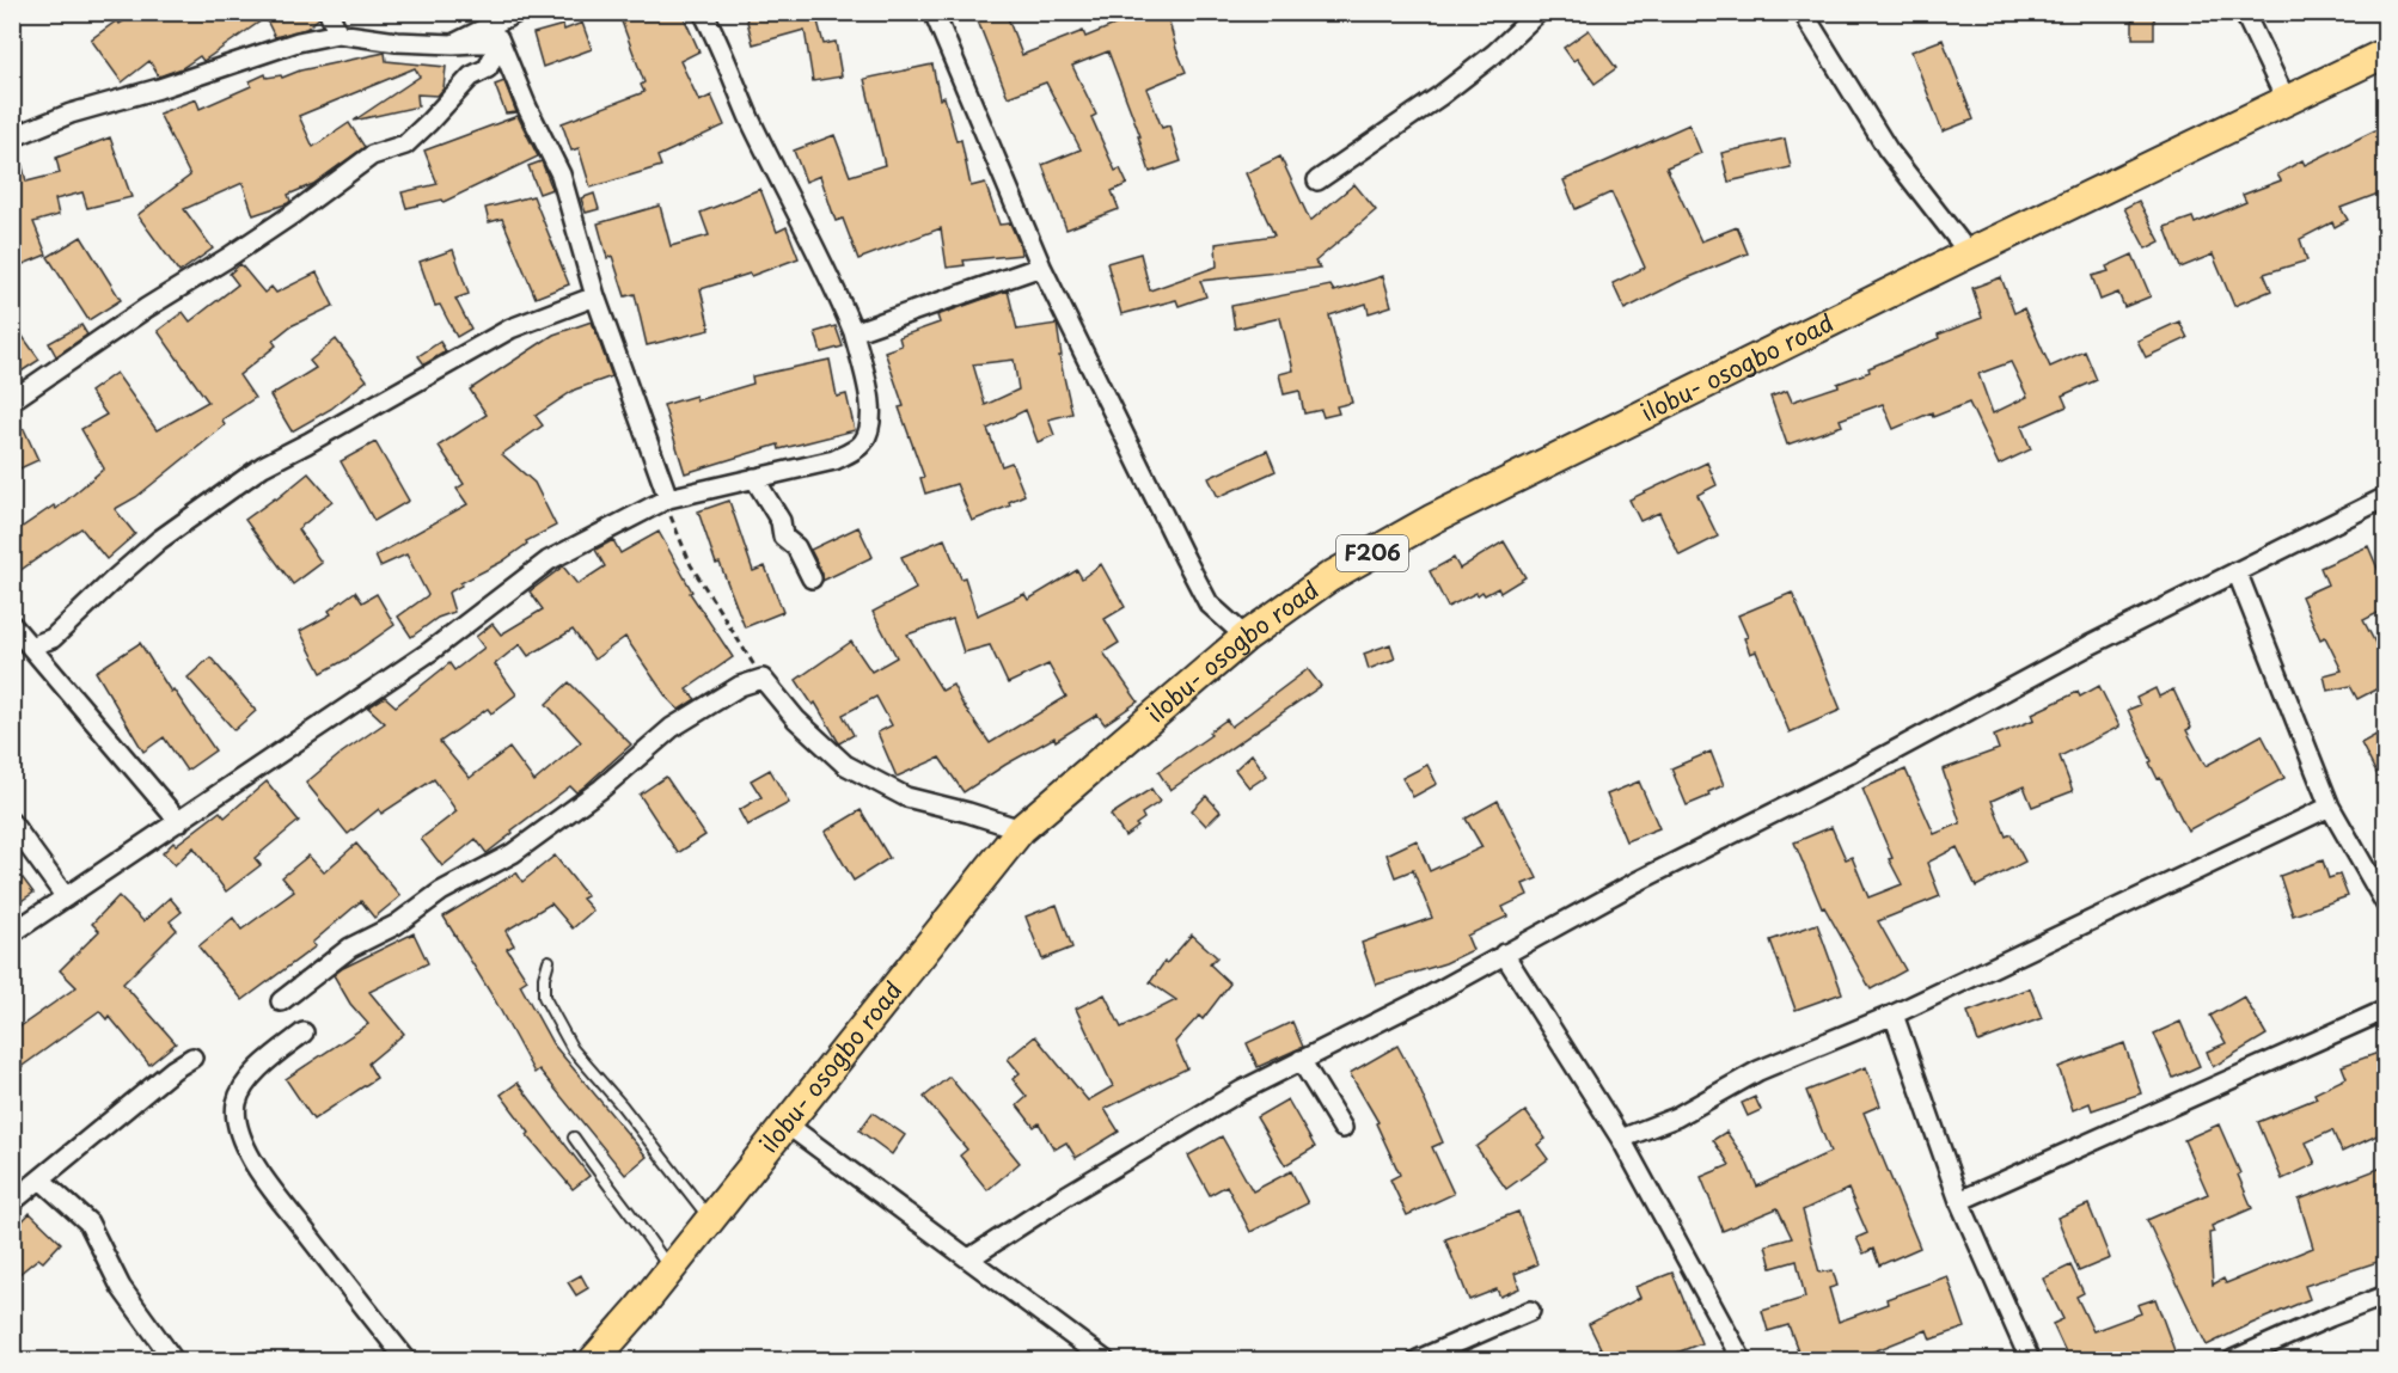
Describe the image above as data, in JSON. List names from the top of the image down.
{
  "streets": {
    "main road": ["ilobu- osogbo road", "F206"]
  }
}
